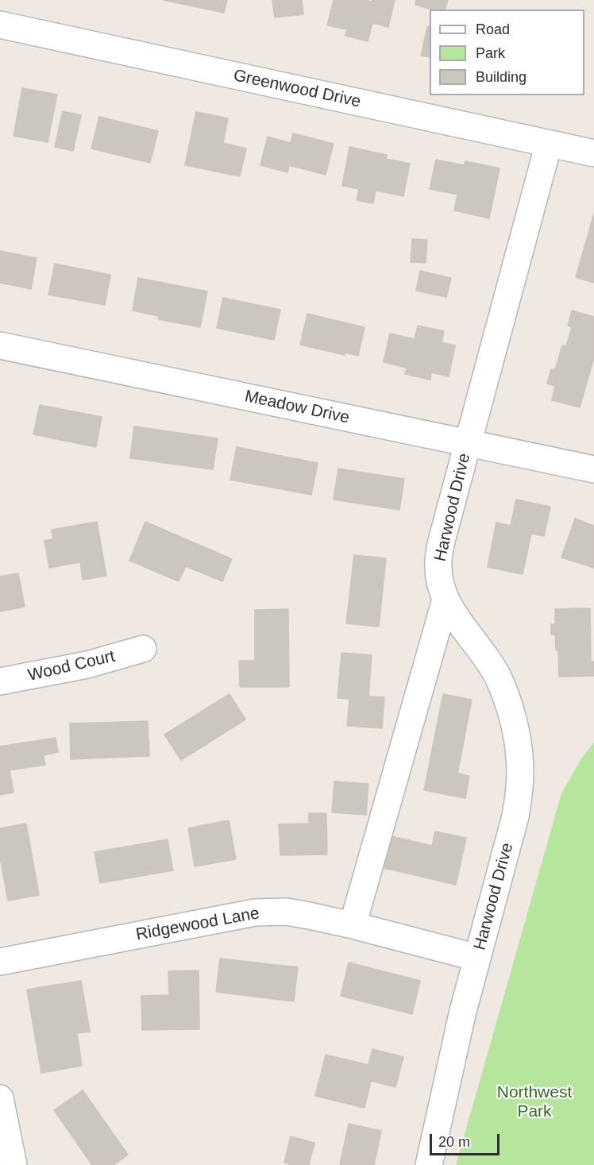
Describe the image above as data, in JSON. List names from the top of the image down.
{
  "streets": {
    "street": [
      "Greenwood Drive",
      "Meadow Drive",
      "Harwood Drive",
      "Wood Court",
      "Ridgewood Lane"
    ]
  },
  "crossings": [
    ["Greenwood Drive", "Harwood Drive"],
    ["Meadow Drive", "Harwood Drive"],
    ["Harwood Drive", "Ridgewood Lane"]
  ],
  "parks": ["Northwest Park"],
  "legend": ["Road", "Park", "Building"],
  "scale_bar": "20 m"
}
